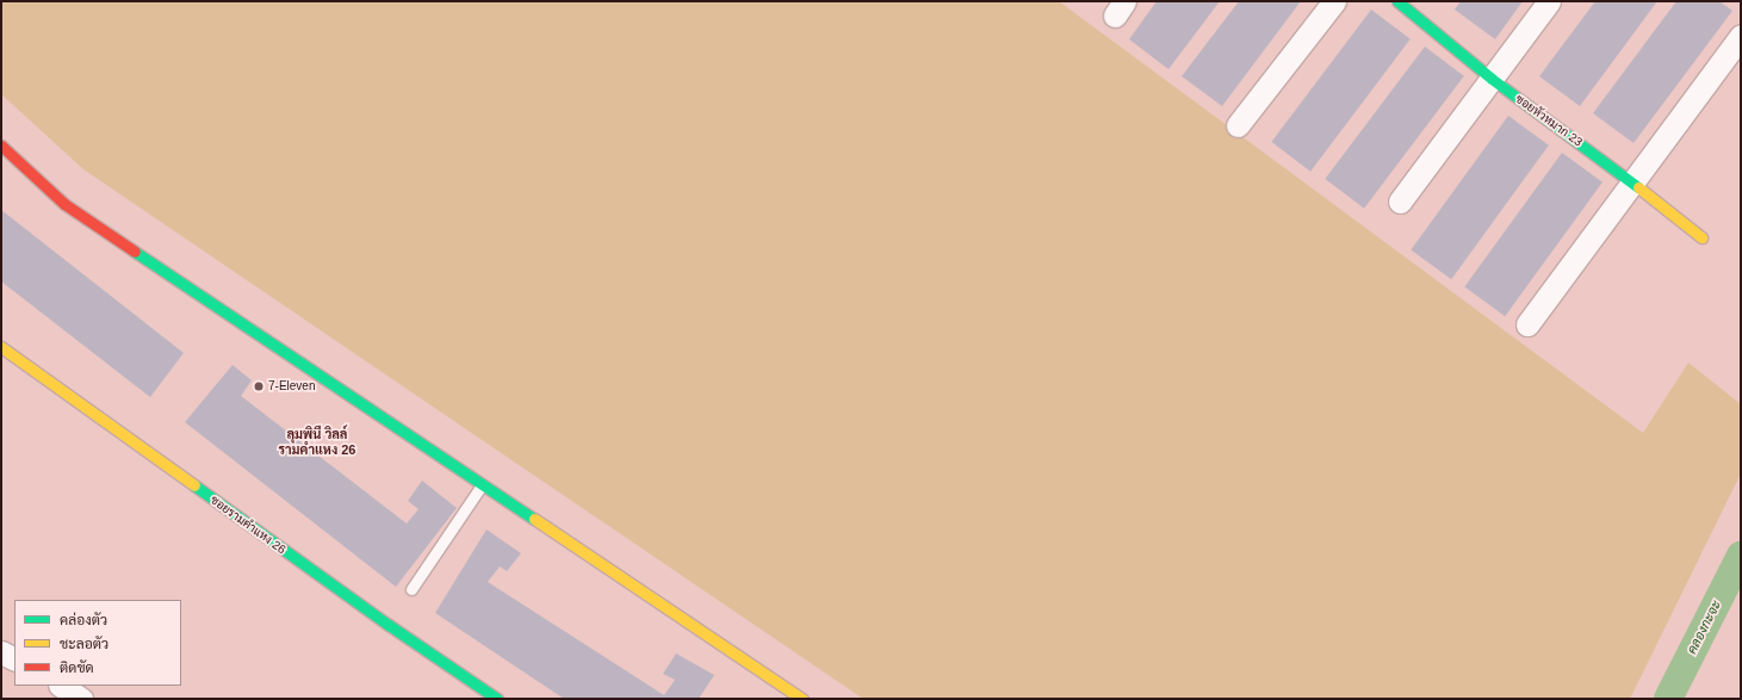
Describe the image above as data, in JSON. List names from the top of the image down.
{
  "streets": {
    "street": ["ซอยหัวหมาก 23", "ซอยรามคำแหง 26"]
  },
  "districts": ["ลุมพินี วิลล์ รามคำแหง 26"],
  "water": ["คลองกะจะ"],
  "places": ["7-Eleven"],
  "legend": ["คล่องตัว", "ชะลอตัว", "ติดขัด"]
}
